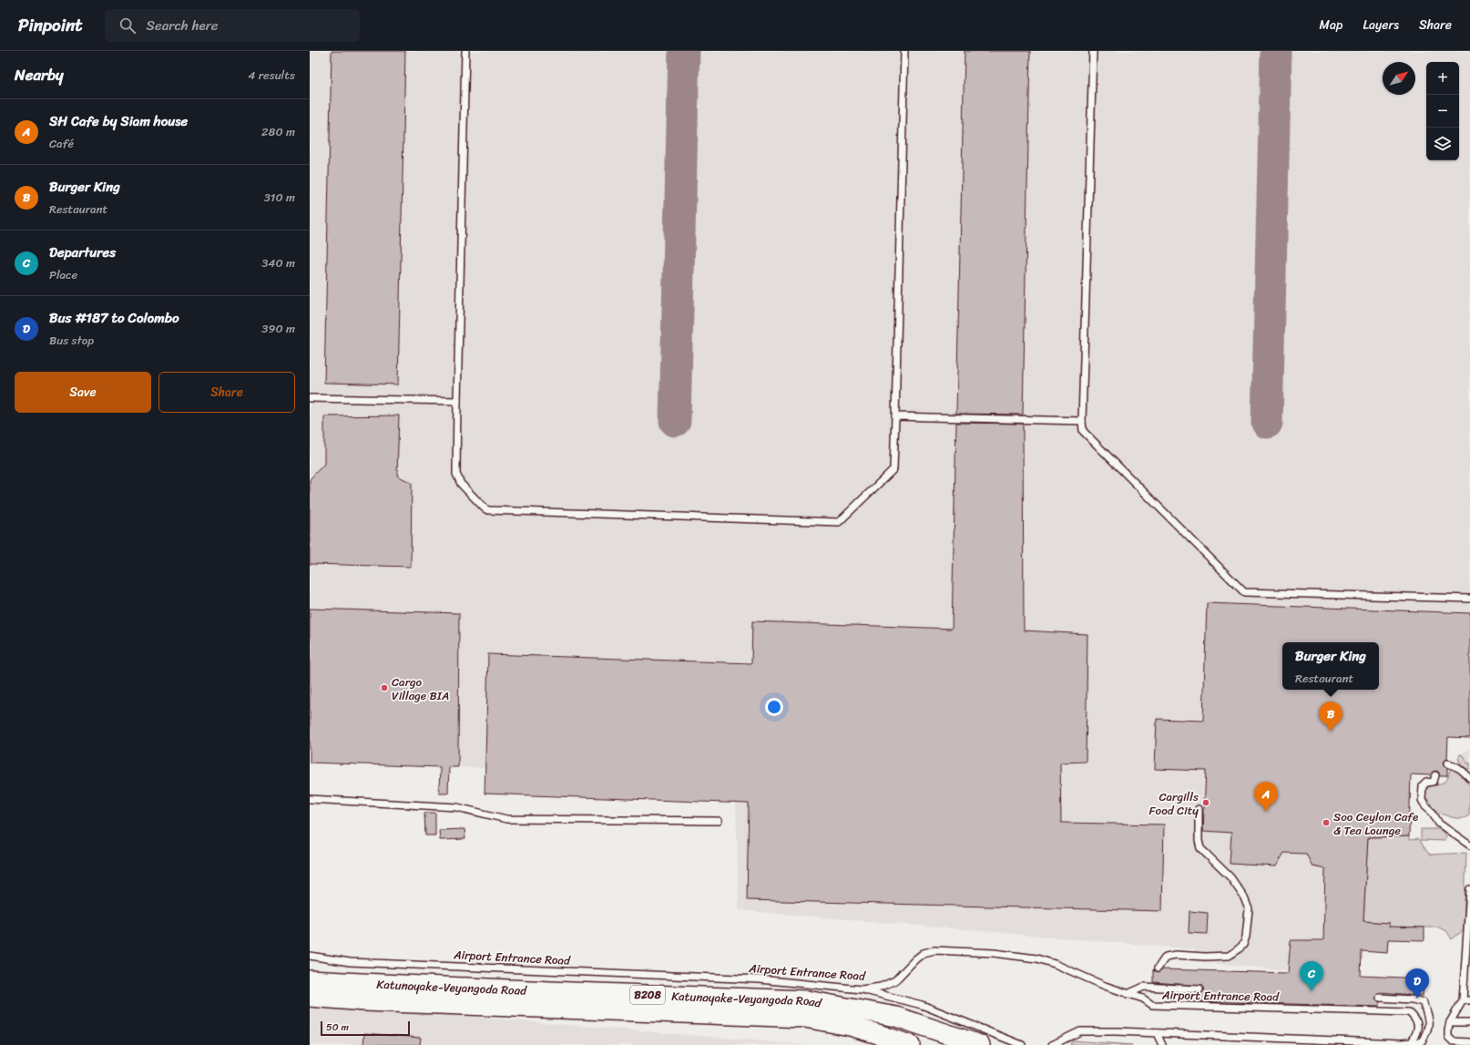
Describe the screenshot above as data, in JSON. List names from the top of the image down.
{
  "streets": {
    "main road": ["Katunayake-Veyangoda Road", "B208"],
    "lane": ["Airport Entrance Road"]
  },
  "places": ["Cargo Village BIA", "Cargills Food City", "Soo Ceylon Cafe & Tea Lounge"],
  "scale_bar": "50 m",
  "north": "top right",
  "page": {
    "header": "Pinpoint",
    "search": "Search here",
    "nav": ["Map", "Layers", "Share"],
    "heading": ["Nearby", "4 results"],
    "map_buttons": ["+", "−"],
    "list": [
      {
        "mark": "A",
        "name": "SH Cafe by Siam house",
        "note": "Café",
        "value": "280 m"
      },
      {
        "mark": "B",
        "name": "Burger King",
        "note": "Restaurant",
        "value": "310 m"
      },
      {
        "mark": "C",
        "name": "Departures",
        "note": "Place",
        "value": "340 m"
      },
      {
        "mark": "D",
        "name": "Bus #187 to Colombo",
        "note": "Bus stop",
        "value": "390 m"
      }
    ],
    "buttons": ["Save", "Share"],
    "popup": ["Burger King", "Restaurant"],
    "pins": [
      "B",
      "A",
      "C",
      "D"
    ],
    "scale": "50 m"
  }
}
